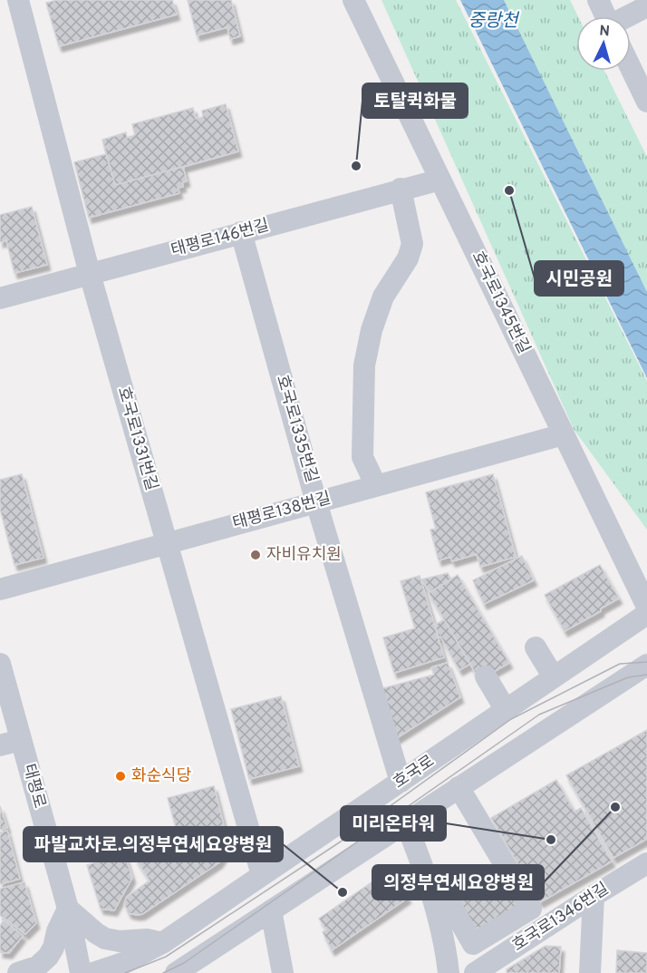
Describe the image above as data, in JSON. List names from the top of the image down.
{
  "streets": {
    "street": [
      "태평로146번길",
      "호국로1345번길",
      "호국로1335번길",
      "호국로1331번길",
      "태평로138번길",
      "호국로",
      "태평로",
      "호국로1346번길"
    ]
  },
  "crossings": [
    ["태평로146번길", "호국로1345번길"],
    ["태평로146번길", "호국로1335번길"],
    ["태평로146번길", "호국로1331번길"],
    ["호국로1345번길", "태평로138번길"],
    ["호국로1335번길", "태평로138번길"],
    ["호국로1335번길", "호국로"],
    ["호국로1331번길", "태평로138번길"],
    ["호국로1331번길", "호국로"]
  ],
  "water": ["중랑천"],
  "places": [
    "토탈퀵화물",
    "시민공원",
    "자비유치원",
    "화순식당",
    "의정부연세요양병원",
    "미리온타워",
    "파발교차로.의정부연세요양병원"
  ],
  "north": "top"
}
